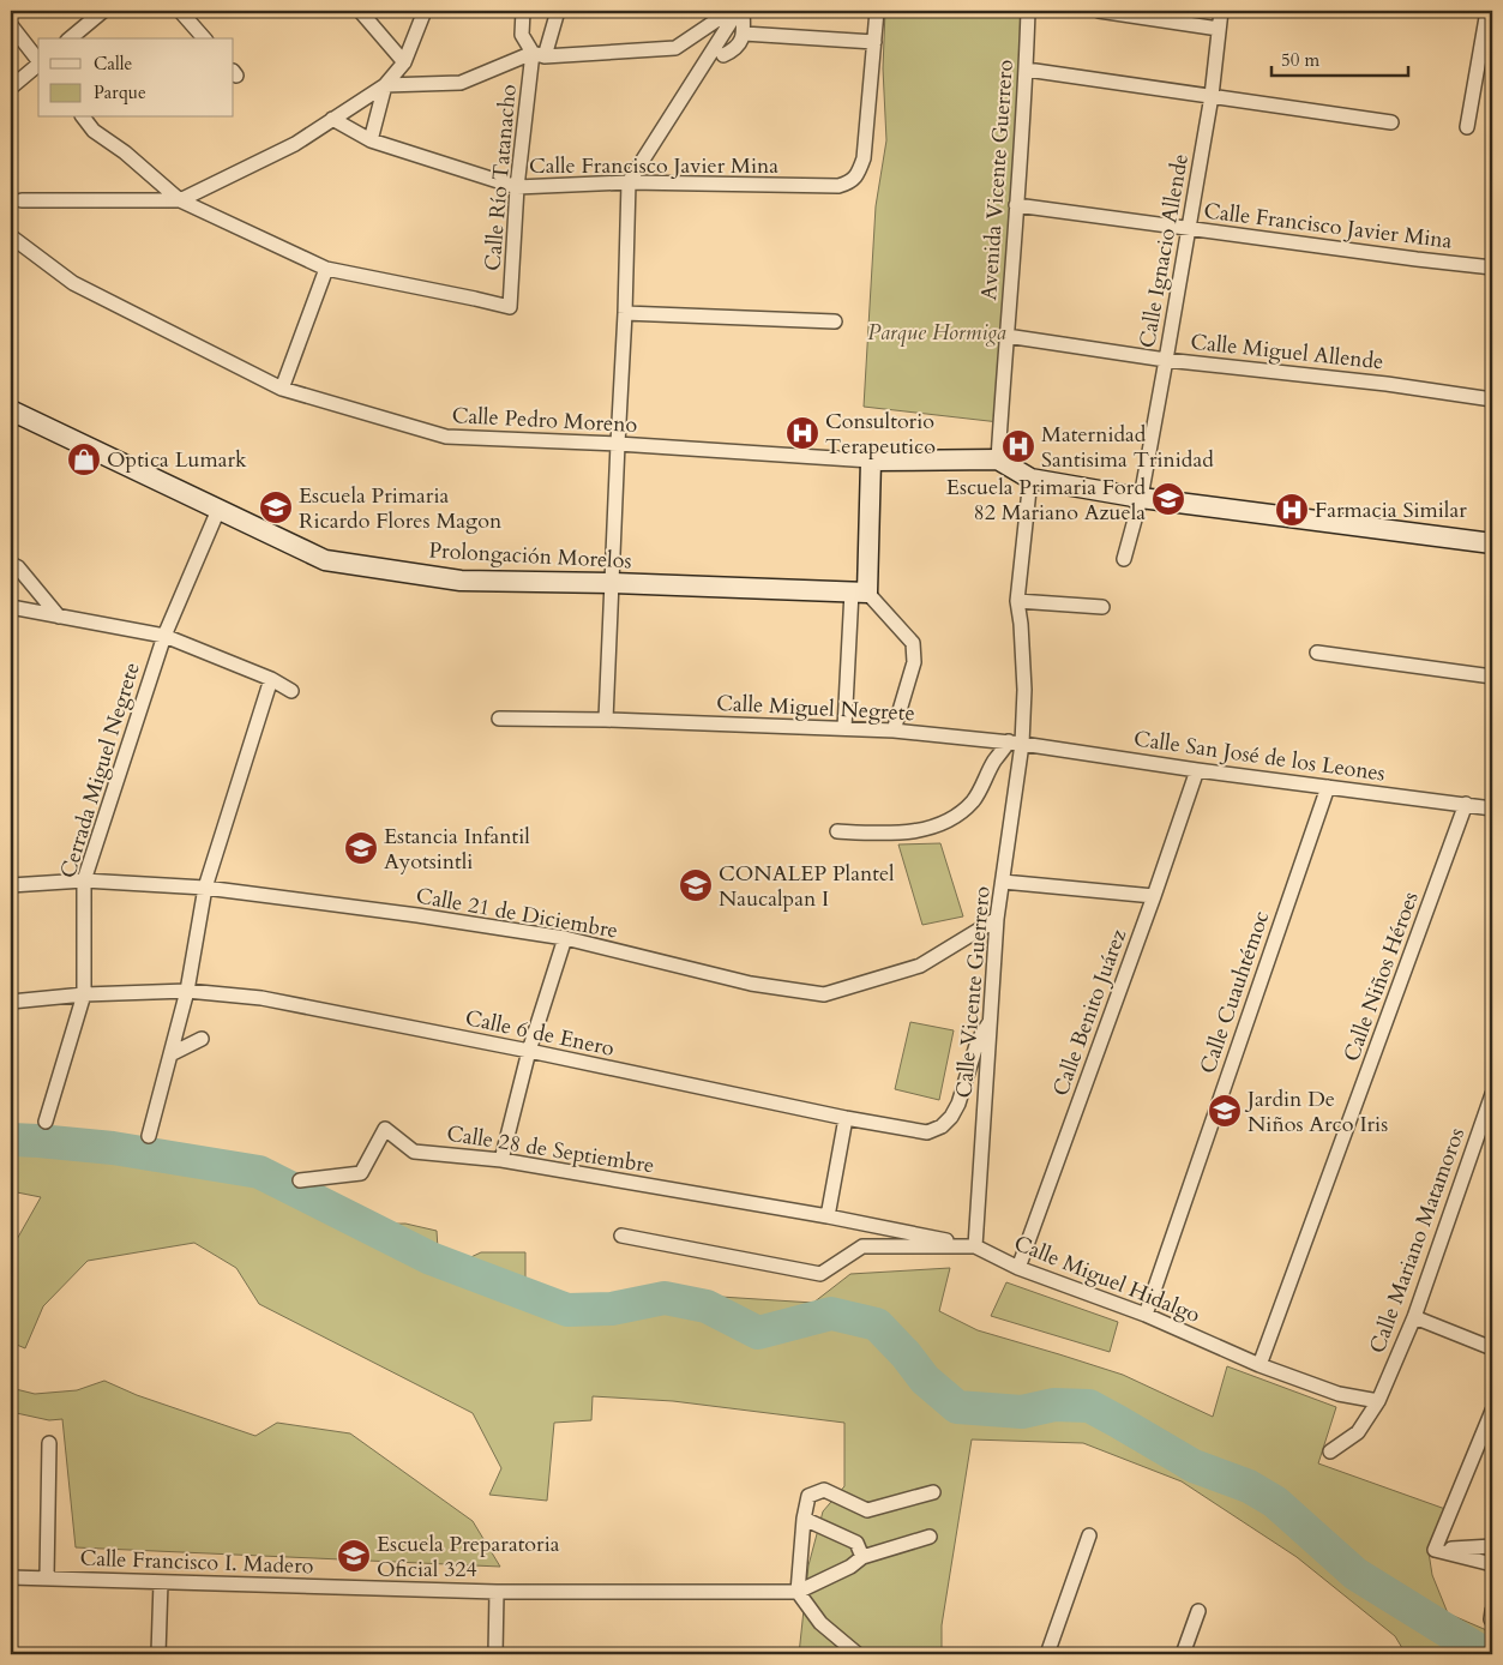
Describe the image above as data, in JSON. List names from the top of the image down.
{
  "streets": {
    "main road": ["Prolongación Morelos"],
    "street": [
      "Calle Francisco Javier Mina",
      "Calle Río Tatanacho",
      "Avenida Vicente Guerrero",
      "Calle Ignacio Allende",
      "Calle Miguel Allende",
      "Calle Pedro Moreno",
      "Calle Miguel Negrete",
      "Calle San José de los Leones",
      "Cerrada Miguel Negrete",
      "Calle 21 de Diciembre",
      "Calle Niños Héroes",
      "Calle Vicente Guerrero",
      "Calle Cuauhtémoc",
      "Calle Benito Juárez",
      "Calle 6 de Enero",
      "Calle 28 de Septiembre",
      "Calle Mariano Matamoros",
      "Calle Miguel Hidalgo",
      "Calle Francisco I. Madero"
    ]
  },
  "crossings": [
    ["Calle Francisco Javier Mina", "Calle Río Tatanacho"],
    ["Calle Francisco Javier Mina", "Avenida Vicente Guerrero"],
    ["Calle Francisco Javier Mina", "Calle Ignacio Allende"],
    ["Avenida Vicente Guerrero", "Calle Miguel Allende"],
    ["Calle Ignacio Allende", "Calle Miguel Allende"],
    ["Prolongación Morelos", "Cerrada Miguel Negrete"],
    ["Calle Miguel Negrete", "Calle San José de los Leones"],
    ["Calle Miguel Negrete", "Calle Vicente Guerrero"],
    ["Calle San José de los Leones", "Calle Niños Héroes"],
    ["Calle San José de los Leones", "Calle Vicente Guerrero"],
    ["Calle San José de los Leones", "Calle Cuauhtémoc"],
    ["Calle San José de los Leones", "Calle Benito Juárez"],
    ["Cerrada Miguel Negrete", "Calle 21 de Diciembre"],
    ["Cerrada Miguel Negrete", "Calle 6 de Enero"],
    ["Calle 21 de Diciembre", "Calle Vicente Guerrero"],
    ["Calle Niños Héroes", "Calle Miguel Hidalgo"],
    ["Calle Vicente Guerrero", "Calle 6 de Enero"],
    ["Calle Vicente Guerrero", "Calle 28 de Septiembre"],
    ["Calle Vicente Guerrero", "Calle Miguel Hidalgo"],
    ["Calle Cuauhtémoc", "Calle Miguel Hidalgo"],
    ["Calle Benito Juárez", "Calle Miguel Hidalgo"],
    ["Calle 28 de Septiembre", "Calle Miguel Hidalgo"],
    ["Calle Mariano Matamoros", "Calle Miguel Hidalgo"]
  ],
  "parks": ["Parque Hormiga"],
  "places": {
    "hospital": ["Consultorio Terapeutico", "Maternidad Santisima Trinidad", "Farmacia Similar"],
    "shop": ["Optica Lumark"],
    "school or university": [
      "Escuela Primaria Ford 82 Mariano Azuela",
      "Escuela Primaria Ricardo Flores Magon",
      "Estancia Infantil Ayotsintli",
      "CONALEP Plantel Naucalpan I",
      "Jardin De Niños Arco Iris",
      "Escuela Preparatoria Oficial 324"
    ]
  },
  "legend": ["Calle", "Parque"],
  "scale_bar": "50 m"
}
